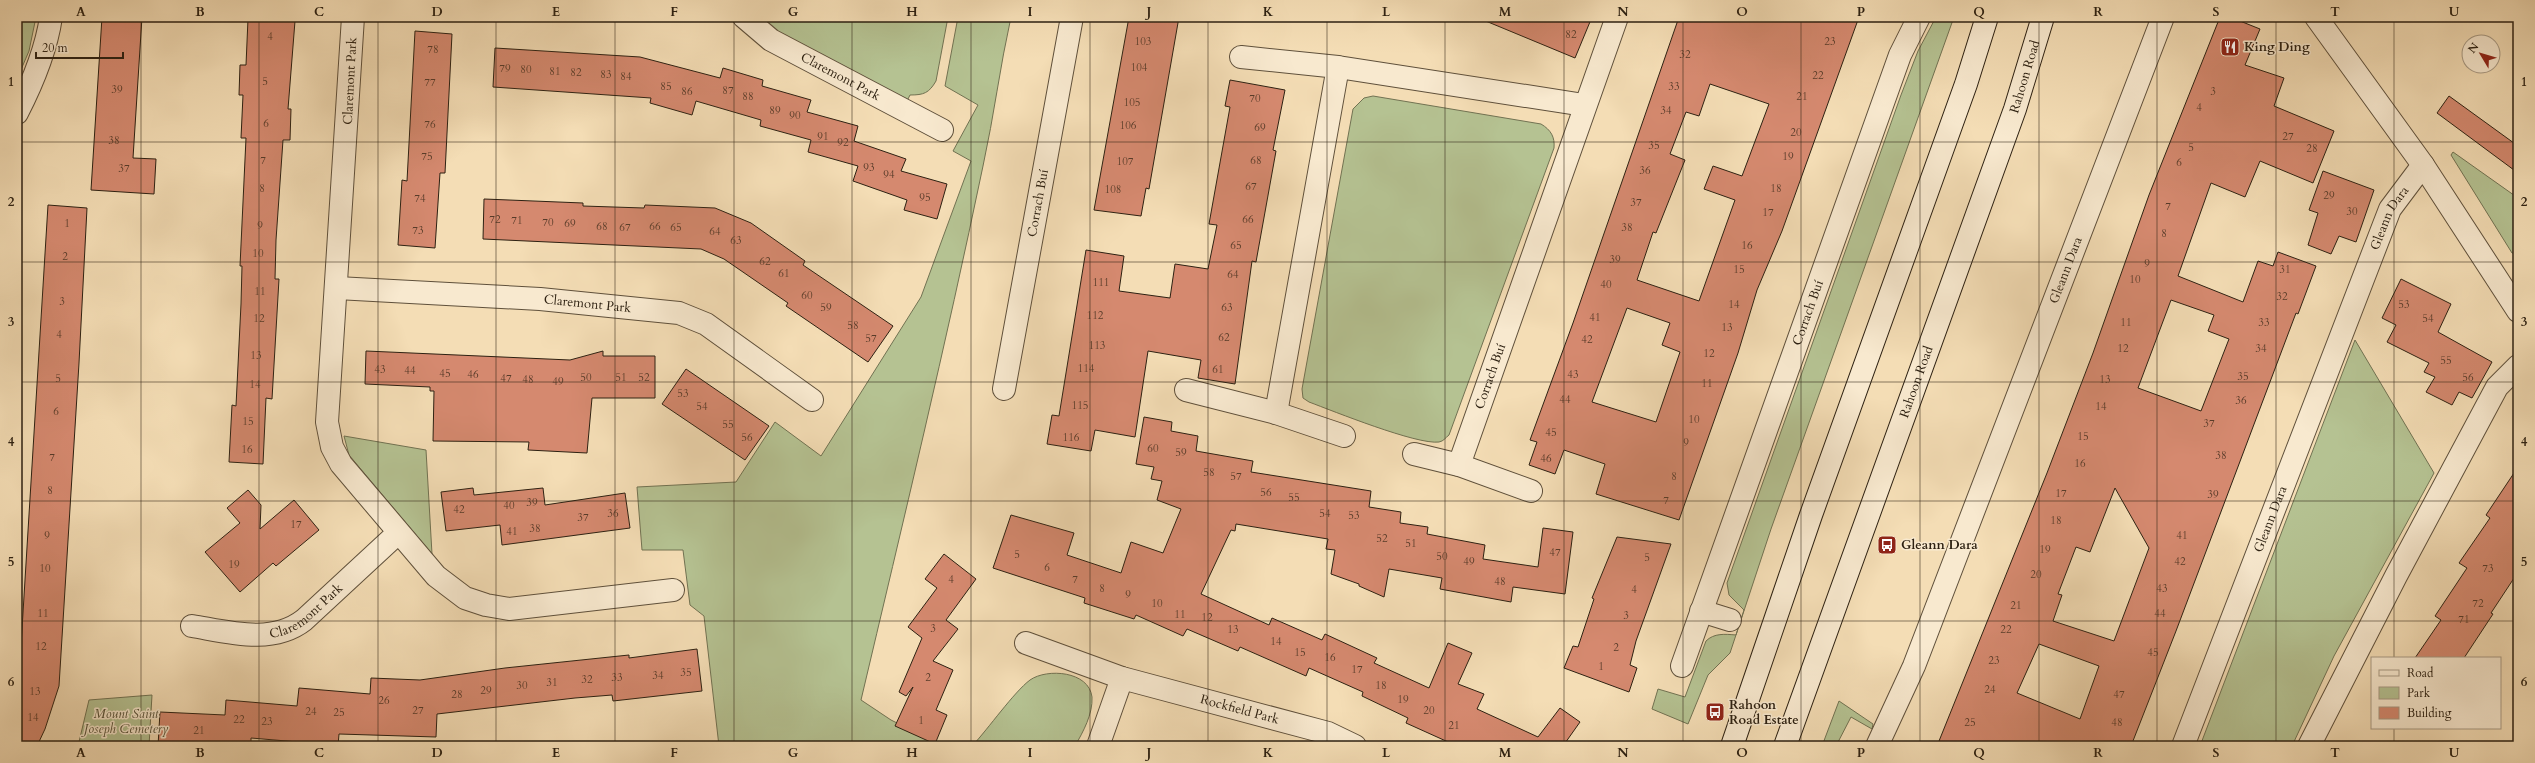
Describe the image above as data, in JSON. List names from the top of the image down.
{
  "streets": {
    "street": [
      "Claremont Park",
      "Rahoon Road",
      "Corrach Buí",
      "Gleann Dara",
      "Rockfield Park"
    ]
  },
  "parks": ["Mount Saint Joseph Cemetery"],
  "places": {
    "restaurant": ["King Ding"],
    "bus stop": ["Gleann Dara", "Rahoon Road Estate"]
  },
  "house_numbers": [
    "82",
    "4",
    "103",
    "23",
    "78",
    "32",
    "104",
    "79",
    "80",
    "81",
    "82",
    "83",
    "22",
    "84",
    "5",
    "77",
    "85",
    "33",
    "39",
    "87",
    "86",
    "3",
    "88",
    "21",
    "70",
    "105",
    "4",
    "89",
    "34",
    "90",
    "6",
    "76",
    "106",
    "69",
    "20",
    "91",
    "27",
    "38",
    "92",
    "35",
    "5",
    "28",
    "75",
    "19",
    "7",
    "68",
    "107",
    "6",
    "93",
    "37",
    "36",
    "94",
    "67",
    "8",
    "18",
    "108",
    "29",
    "95",
    "74",
    "37",
    "7",
    "30",
    "17",
    "72",
    "66",
    "71",
    "70",
    "1",
    "69",
    "9",
    "68",
    "66",
    "67",
    "65",
    "38",
    "73",
    "64",
    "8",
    "63",
    "65",
    "16",
    "10",
    "2",
    "39",
    "62",
    "9",
    "15",
    "31",
    "61",
    "64",
    "10",
    "111",
    "40",
    "11",
    "60",
    "32",
    "3",
    "14",
    "53",
    "59",
    "63",
    "112",
    "41",
    "12",
    "54",
    "11",
    "33",
    "58",
    "13",
    "4",
    "62",
    "57",
    "42",
    "113",
    "12",
    "34",
    "12",
    "13",
    "55",
    "114",
    "43",
    "61",
    "44",
    "45",
    "46",
    "43",
    "35",
    "50",
    "51",
    "52",
    "56",
    "5",
    "47",
    "48",
    "13",
    "49",
    "11",
    "14",
    "53",
    "44",
    "36",
    "115",
    "54",
    "14",
    "6",
    "10",
    "15",
    "37",
    "55",
    "45",
    "15",
    "56",
    "116",
    "9",
    "60",
    "16",
    "59",
    "38",
    "7",
    "46",
    "16",
    "58",
    "57",
    "8",
    "8",
    "56",
    "17",
    "39",
    "55",
    "7",
    "39",
    "40",
    "42",
    "36",
    "54",
    "53",
    "37",
    "18",
    "17",
    "38",
    "41",
    "9",
    "41",
    "52",
    "51",
    "19",
    "47",
    "5",
    "50",
    "5",
    "49",
    "42",
    "19",
    "6",
    "10",
    "73",
    "20",
    "4",
    "7",
    "48",
    "8",
    "43",
    "4",
    "9",
    "10",
    "72",
    "21",
    "11",
    "44",
    "11",
    "3",
    "12",
    "71",
    "3",
    "13",
    "22",
    "14",
    "12",
    "2",
    "15",
    "45",
    "16",
    "23",
    "1",
    "17",
    "35",
    "34",
    "33",
    "2",
    "32",
    "31",
    "30",
    "18",
    "24",
    "29",
    "13",
    "28",
    "47",
    "19",
    "26",
    "27",
    "20",
    "24",
    "25",
    "14",
    "22",
    "1",
    "23",
    "25",
    "48",
    "21",
    "21"
  ],
  "legend": ["Road", "Park", "Building"],
  "scale_bar": "20 m",
  "north": "top left",
  "grid": {
    "columns": [
      "A",
      "B",
      "C",
      "D",
      "E",
      "F",
      "G",
      "H",
      "I",
      "J",
      "K",
      "L",
      "M",
      "N",
      "O",
      "P",
      "Q",
      "R",
      "S",
      "T",
      "U"
    ],
    "rows": [
      "1",
      "2",
      "3",
      "4",
      "5",
      "6"
    ]
  }
}
